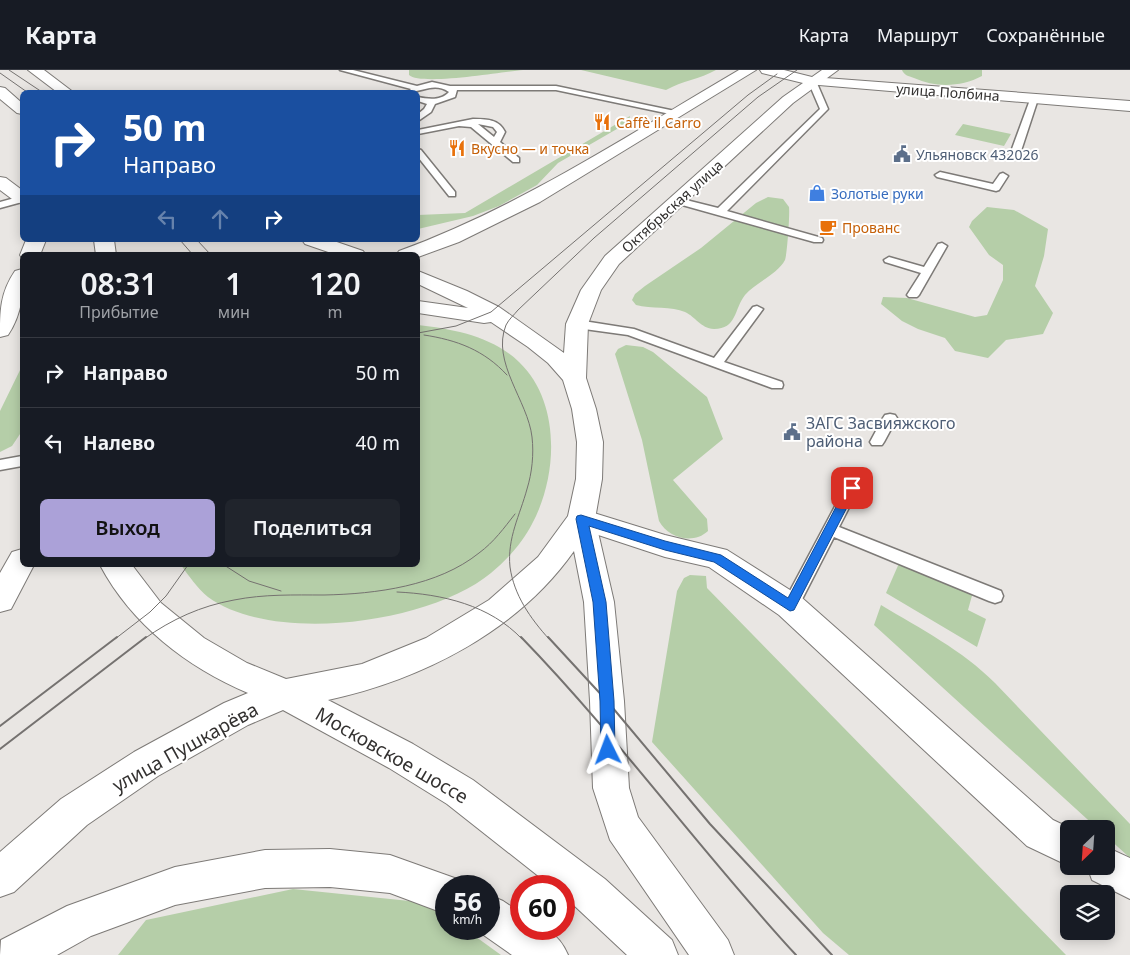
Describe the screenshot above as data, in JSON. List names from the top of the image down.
{
  "streets": {
    "main road": [
      "улица Полбина",
      "Октябрьская улица",
      "улица Пушкарёва",
      "Московское шоссе"
    ]
  },
  "crossings": [
    ["улица Полбина", "Октябрьская улица"],
    ["улица Пушкарёва", "Московское шоссе"]
  ],
  "places": {
    "restaurant": ["Caffè il Carro", "Вкусно — и точка"],
    "public building": ["Ульяновск 432026", "ЗАГС Засвияжского района"],
    "shop": ["Золотые руки"],
    "cafe": ["Прованс"]
  },
  "north": "bottom left",
  "page": {
    "header": "Карта",
    "nav": ["Карта", "Маршрут", "Сохранённые"],
    "turn": ["50 m", "Направо"],
    "eta": [
      "08:31",
      "Прибытие",
      "1",
      "мин",
      "120",
      "m"
    ],
    "list": [
      {
        "name": "Направо",
        "value": "50 m"
      },
      {
        "name": "Налево",
        "value": "40 m"
      }
    ],
    "buttons": ["Выход", "Поделиться"],
    "speed": "56 km/h",
    "limit": "60"
  }
}
